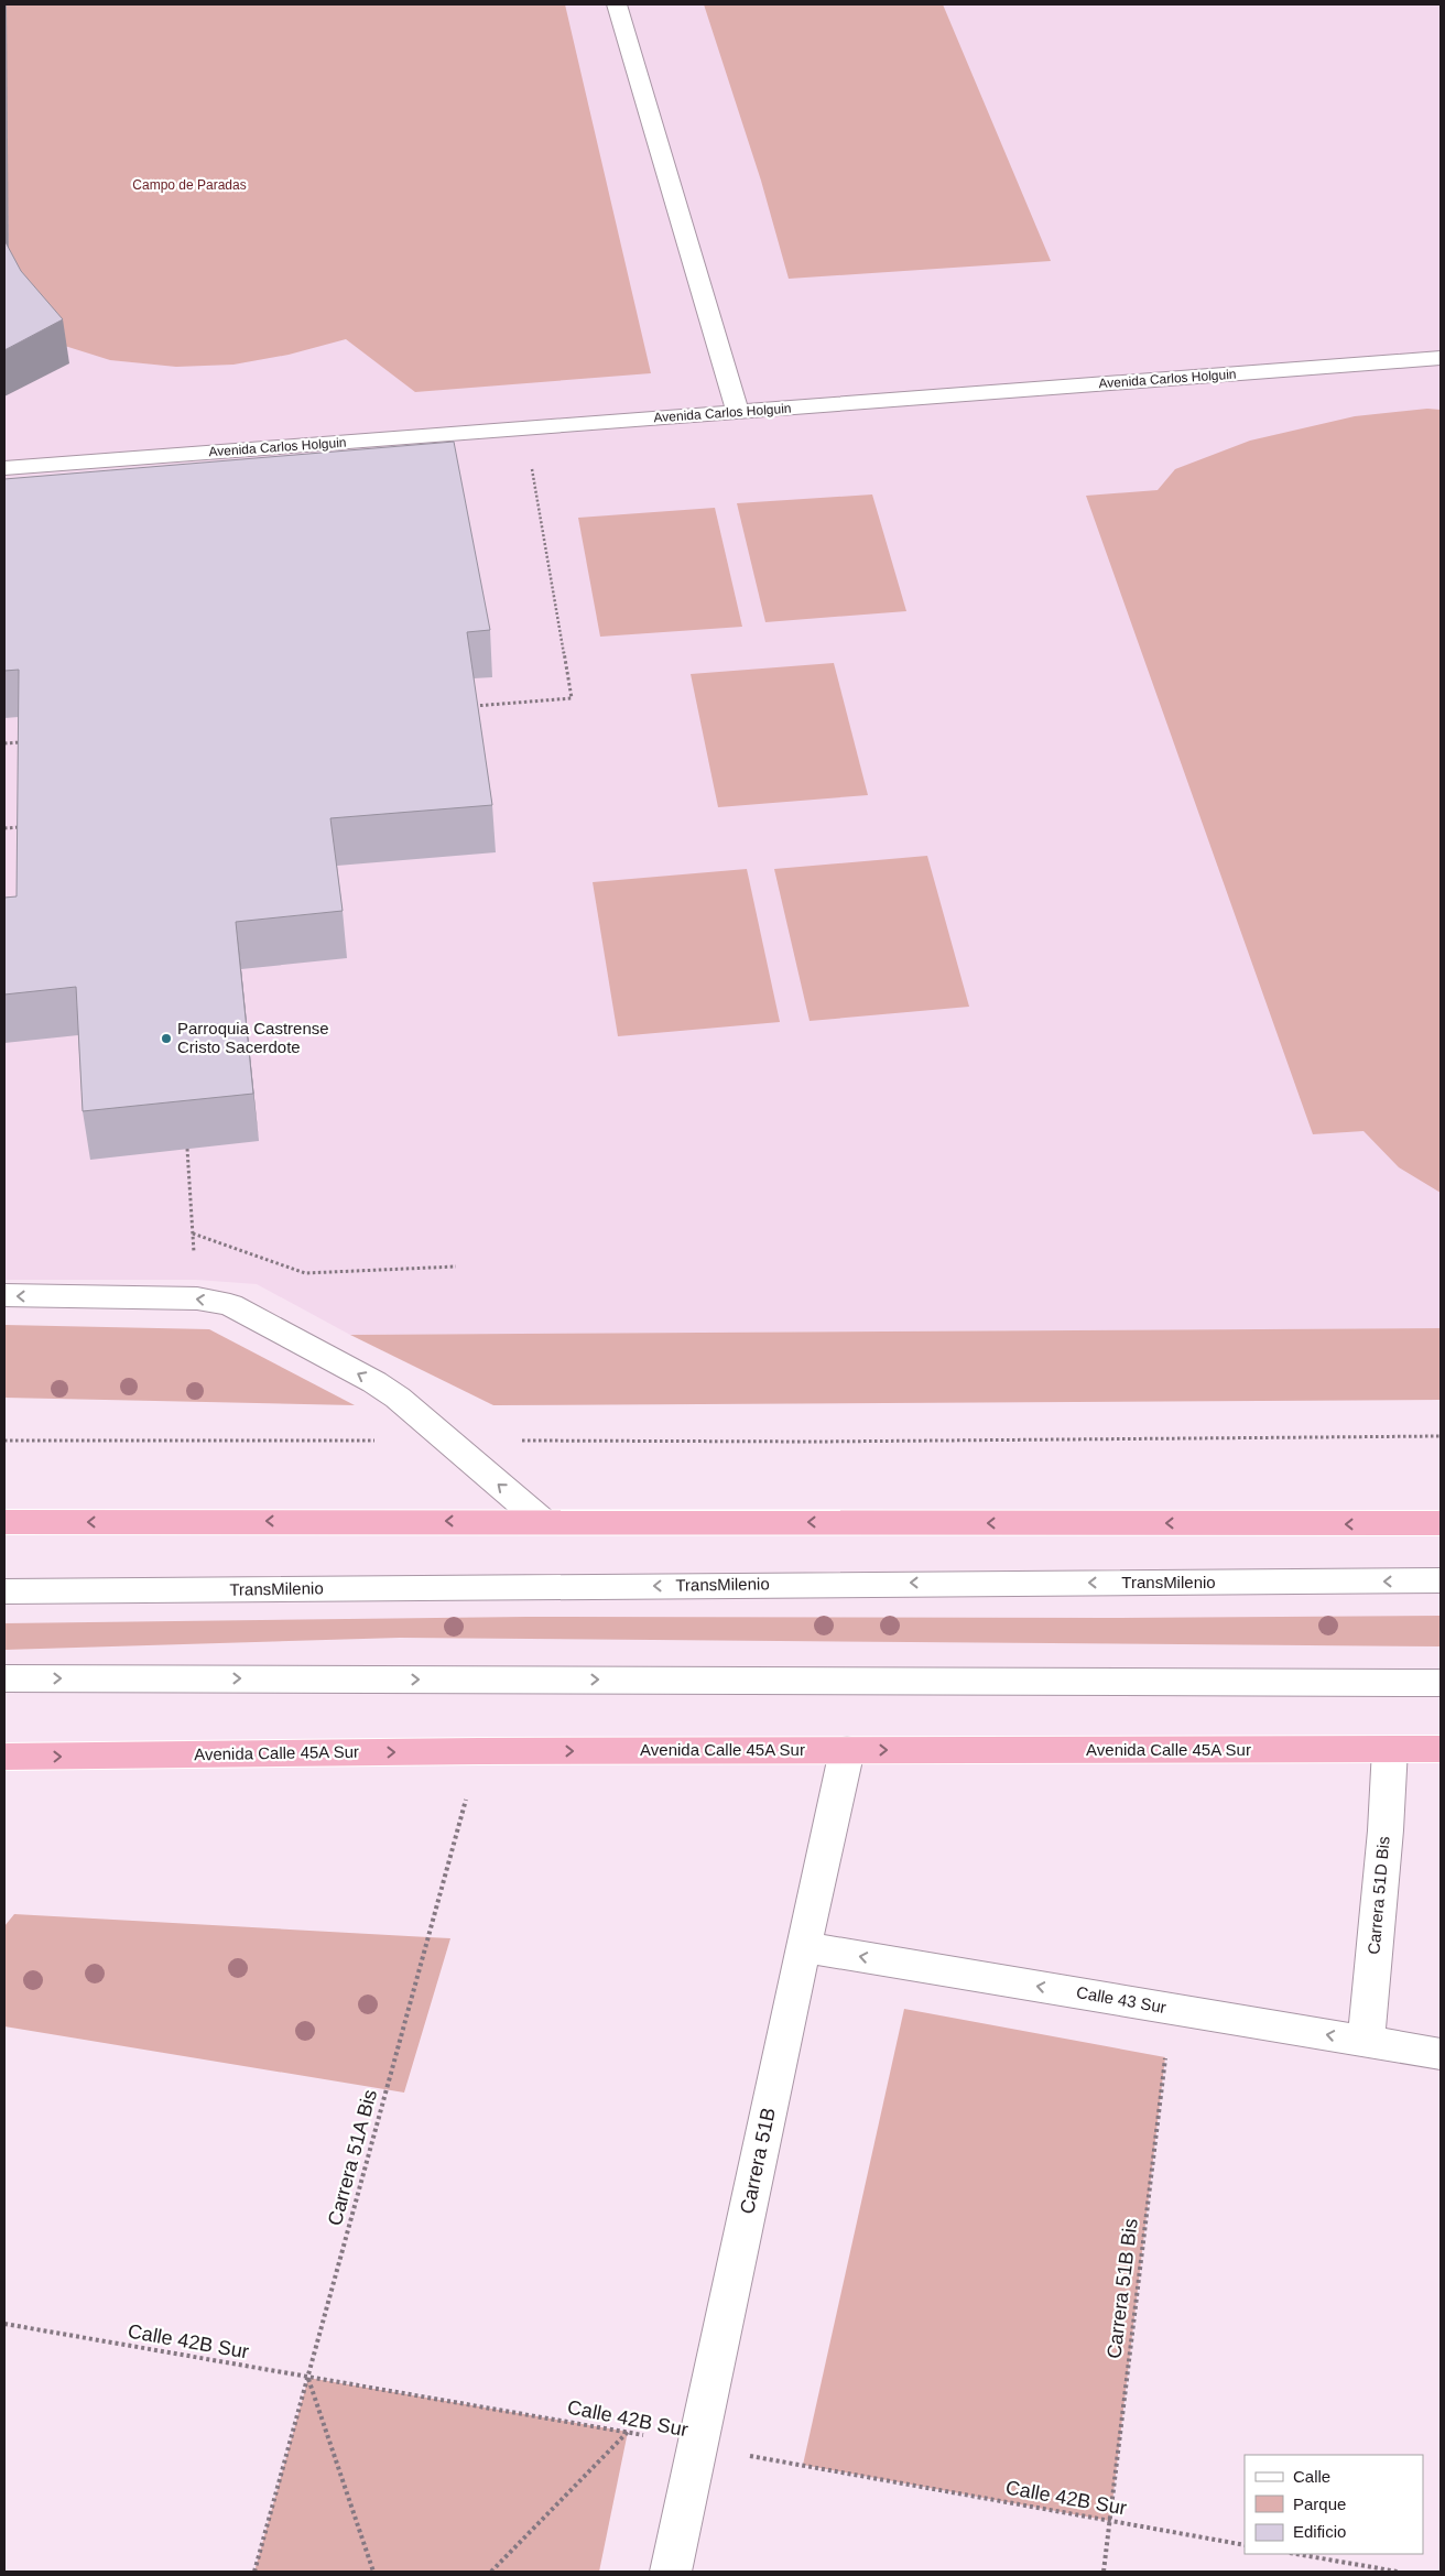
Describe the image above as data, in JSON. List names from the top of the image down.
{
  "streets": {
    "highway": ["Avenida Calle 45A Sur"],
    "street": [
      "Avenida Carlos Holguin",
      "TransMilenio",
      "Carrera 51D Bis",
      "Calle 43 Sur",
      "Carrera 51B"
    ],
    "path": ["Carrera 51A Bis", "Carrera 51B Bis", "Calle 42B Sur"]
  },
  "crossings": [
    ["Avenida Calle 45A Sur", "Carrera 51D Bis"],
    ["Avenida Calle 45A Sur", "Carrera 51A Bis"],
    ["Avenida Calle 45A Sur", "Carrera 51B"],
    ["Carrera 51D Bis", "Calle 43 Sur"],
    ["Calle 43 Sur", "Carrera 51B"],
    ["Calle 43 Sur", "Carrera 51B Bis"],
    ["Carrera 51A Bis", "Calle 42B Sur"],
    ["Carrera 51B", "Calle 42B Sur"],
    ["Carrera 51B Bis", "Calle 42B Sur"]
  ],
  "one_way": ["Calle 43 Sur"],
  "parks": ["Campo de Paradas"],
  "places": ["Parroquia Castrense Cristo Sacerdote"],
  "legend": ["Calle", "Parque", "Edificio"]
}
